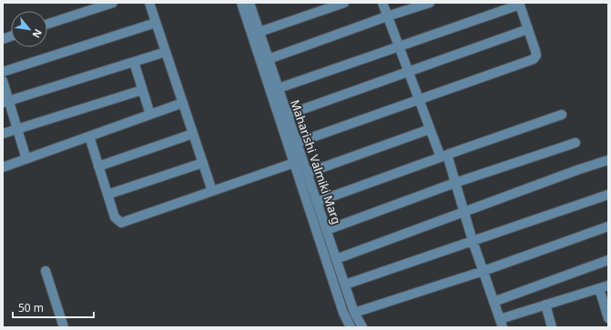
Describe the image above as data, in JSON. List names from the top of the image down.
{
  "streets": {
    "street": ["Maharishi Valmiki Marg"]
  },
  "scale_bar": "50 m",
  "north": "bottom right"
}
